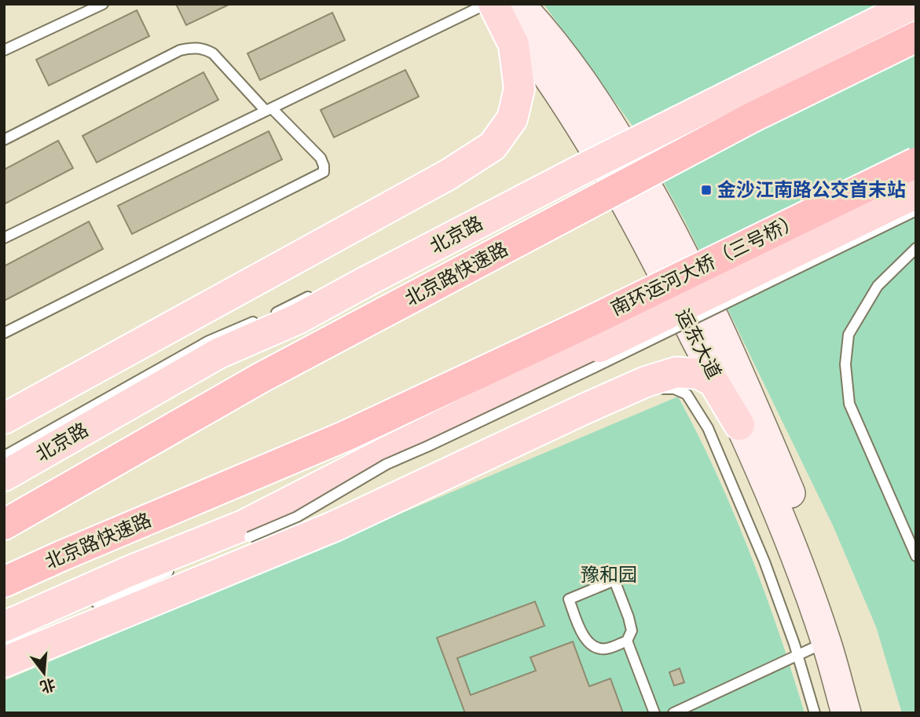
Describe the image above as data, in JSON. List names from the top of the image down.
{
  "streets": {
    "highway": ["南环运河大桥（三号桥）", "北京路快速路"],
    "main road": ["北京路", "运东大道"]
  },
  "crossings": [
    ["南环运河大桥（三号桥）", "北京路快速路"]
  ],
  "parks": ["豫和园"],
  "places": {
    "transit": ["金沙江南路公交首末站"]
  },
  "north": "bottom"
}
